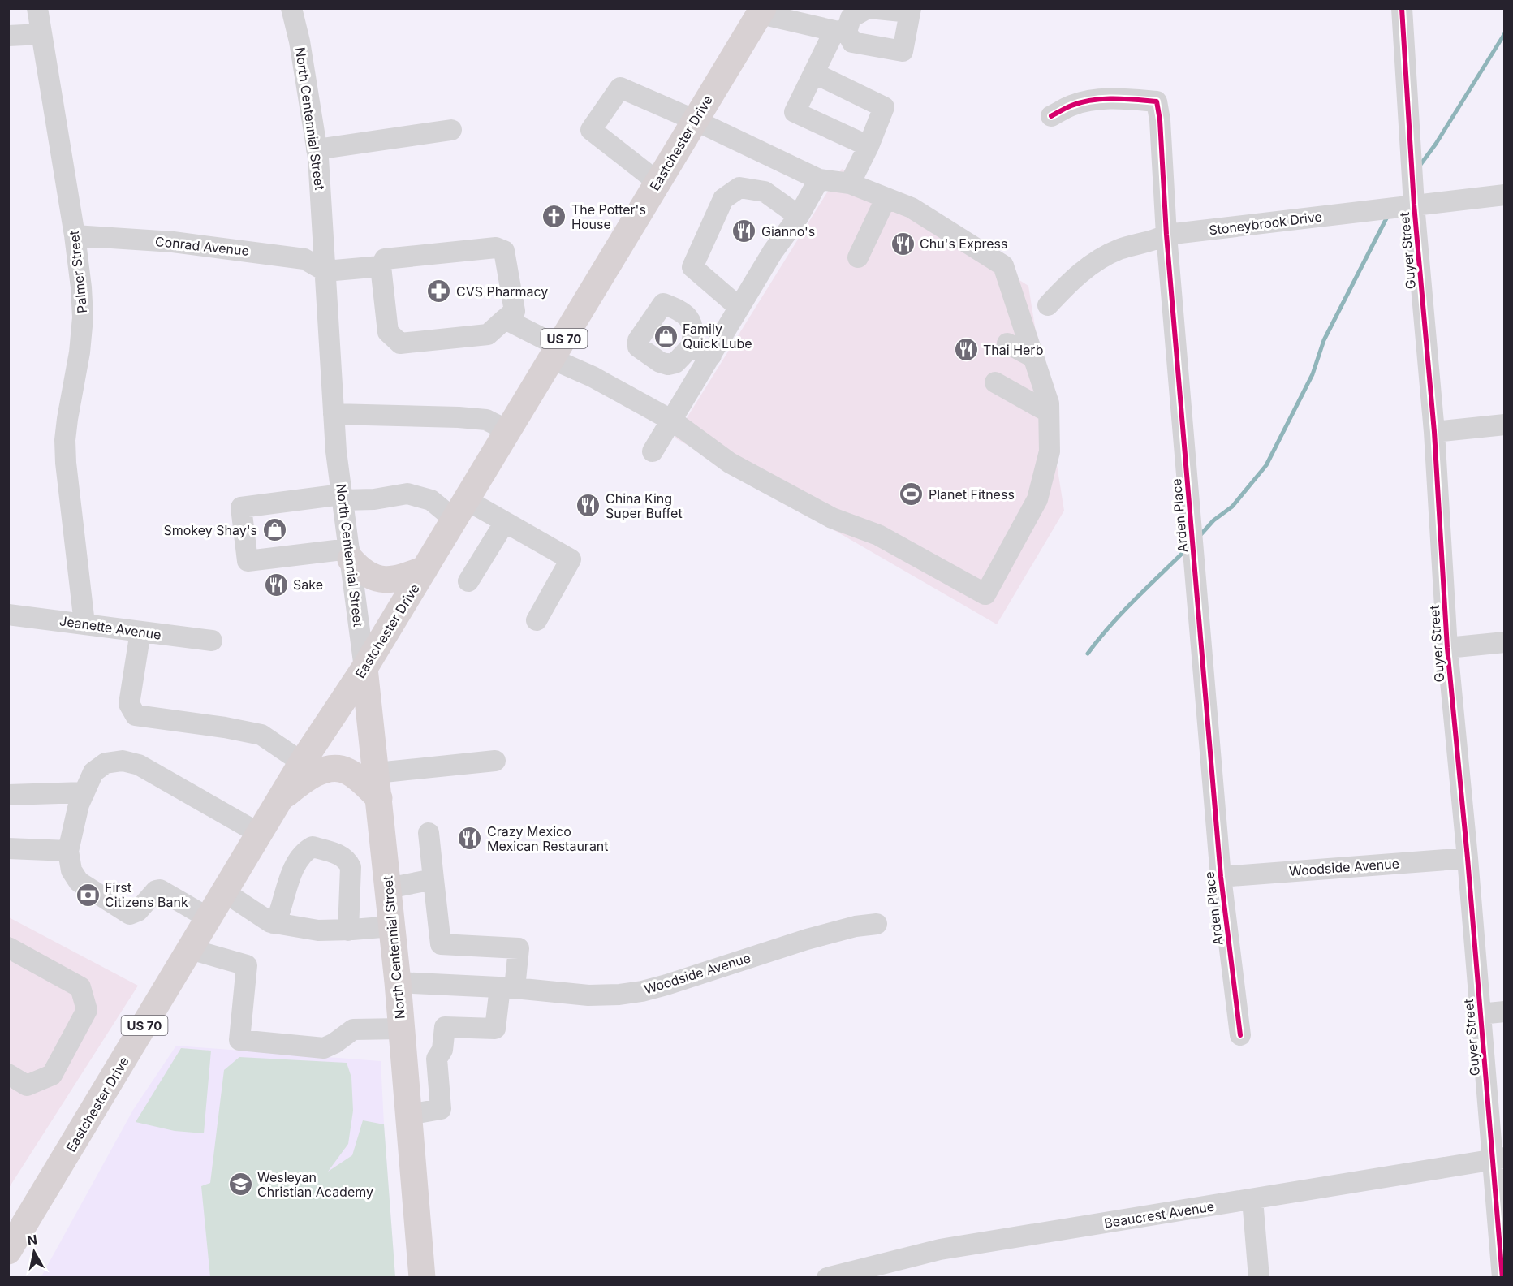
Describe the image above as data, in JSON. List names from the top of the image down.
{
  "streets": {
    "main road": ["North Centennial Street", "Eastchester Drive", "US 70"],
    "street": [
      "Stoneybrook Drive",
      "Conrad Avenue",
      "Guyer Street",
      "Palmer Street",
      "Arden Place",
      "Jeanette Avenue",
      "Woodside Avenue",
      "Beaucrest Avenue"
    ]
  },
  "crossings": [
    ["North Centennial Street", "Eastchester Drive"],
    ["North Centennial Street", "Conrad Avenue"],
    ["North Centennial Street", "Woodside Avenue"],
    ["Stoneybrook Drive", "Guyer Street"],
    ["Stoneybrook Drive", "Arden Place"],
    ["Conrad Avenue", "Palmer Street"],
    ["Guyer Street", "Woodside Avenue"],
    ["Guyer Street", "Beaucrest Avenue"],
    ["Palmer Street", "Jeanette Avenue"],
    ["Arden Place", "Woodside Avenue"]
  ],
  "places": {
    "church": ["The Potter's House"],
    "restaurant": [
      "Gianno's",
      "Chu's Express",
      "Thai Herb",
      "China King Super Buffet",
      "Sake",
      "Crazy Mexico Mexican Restaurant"
    ],
    "pharmacy": ["CVS Pharmacy"],
    "shop": ["Family Quick Lube", "Smokey Shay's"],
    "sports": ["Planet Fitness"],
    "bank": ["First Citizens Bank"],
    "school or university": ["Wesleyan Christian Academy"]
  },
  "north": "top"
}
